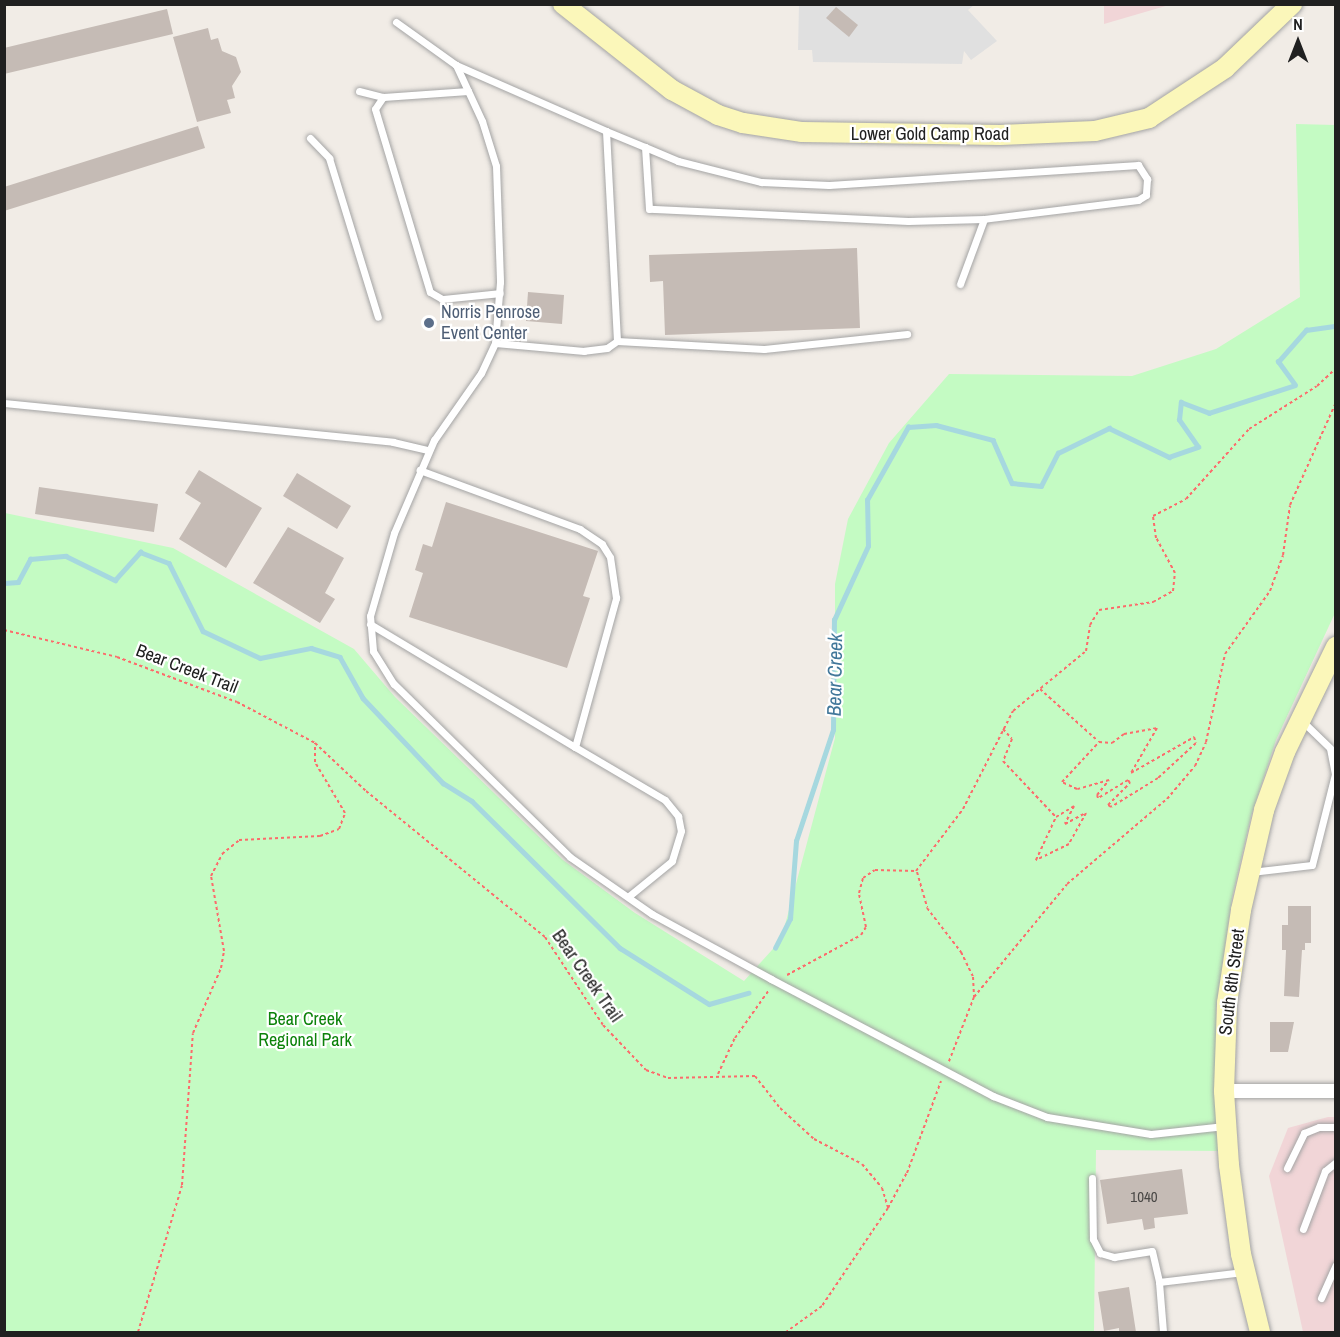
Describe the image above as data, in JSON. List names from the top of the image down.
{
  "streets": {
    "street": ["Lower Gold Camp Road", "South 8th Street"],
    "path": ["Bear Creek Trail"]
  },
  "water": ["Bear Creek"],
  "parks": ["Bear Creek Regional Park"],
  "places": ["Norris Penrose Event Center"],
  "house_numbers": ["1040"],
  "north": "top"
}
